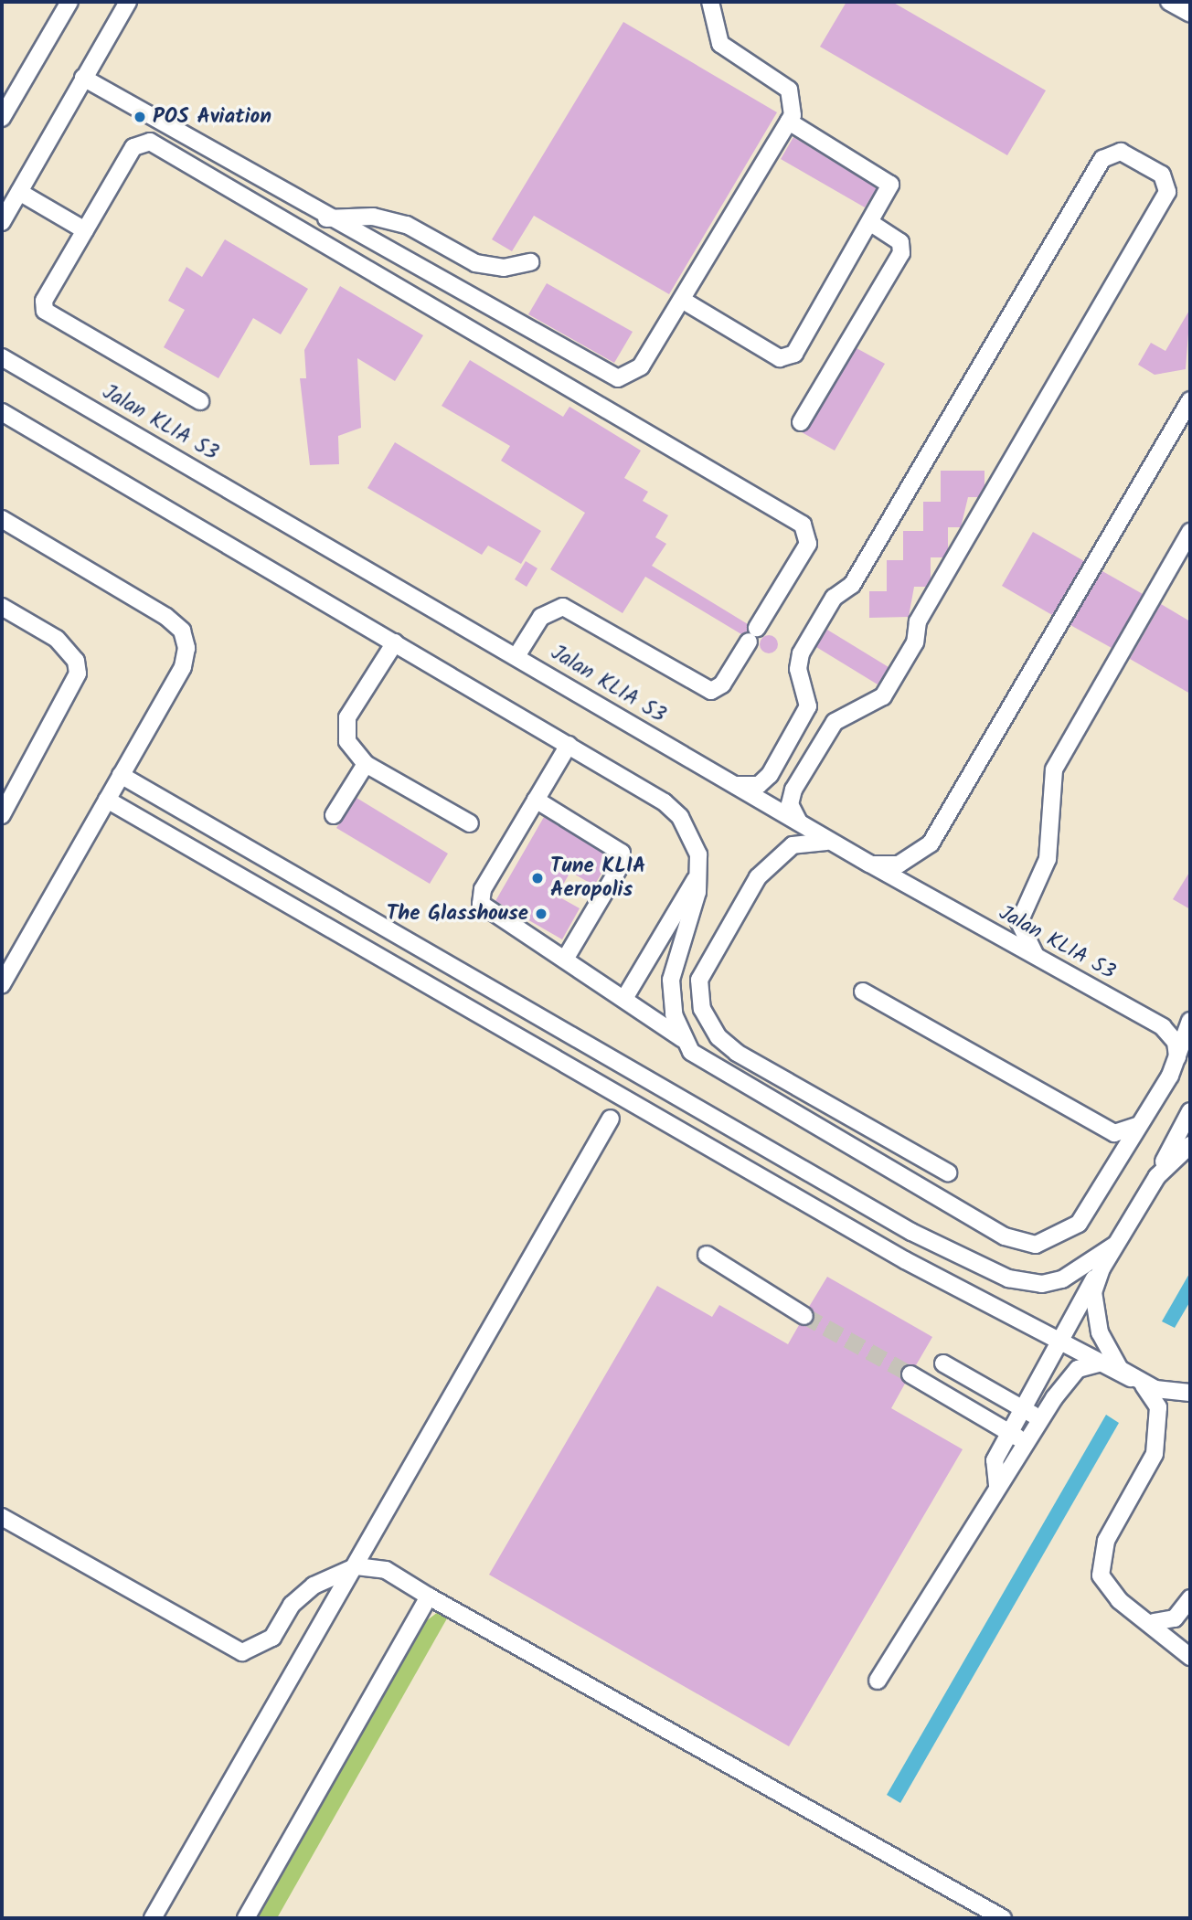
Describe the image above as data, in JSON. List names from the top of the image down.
{
  "streets": {
    "street": ["Jalan KLIA S3"]
  },
  "places": ["POS Aviation", "Tune KLIA Aeropolis", "The Glasshouse"]
}
